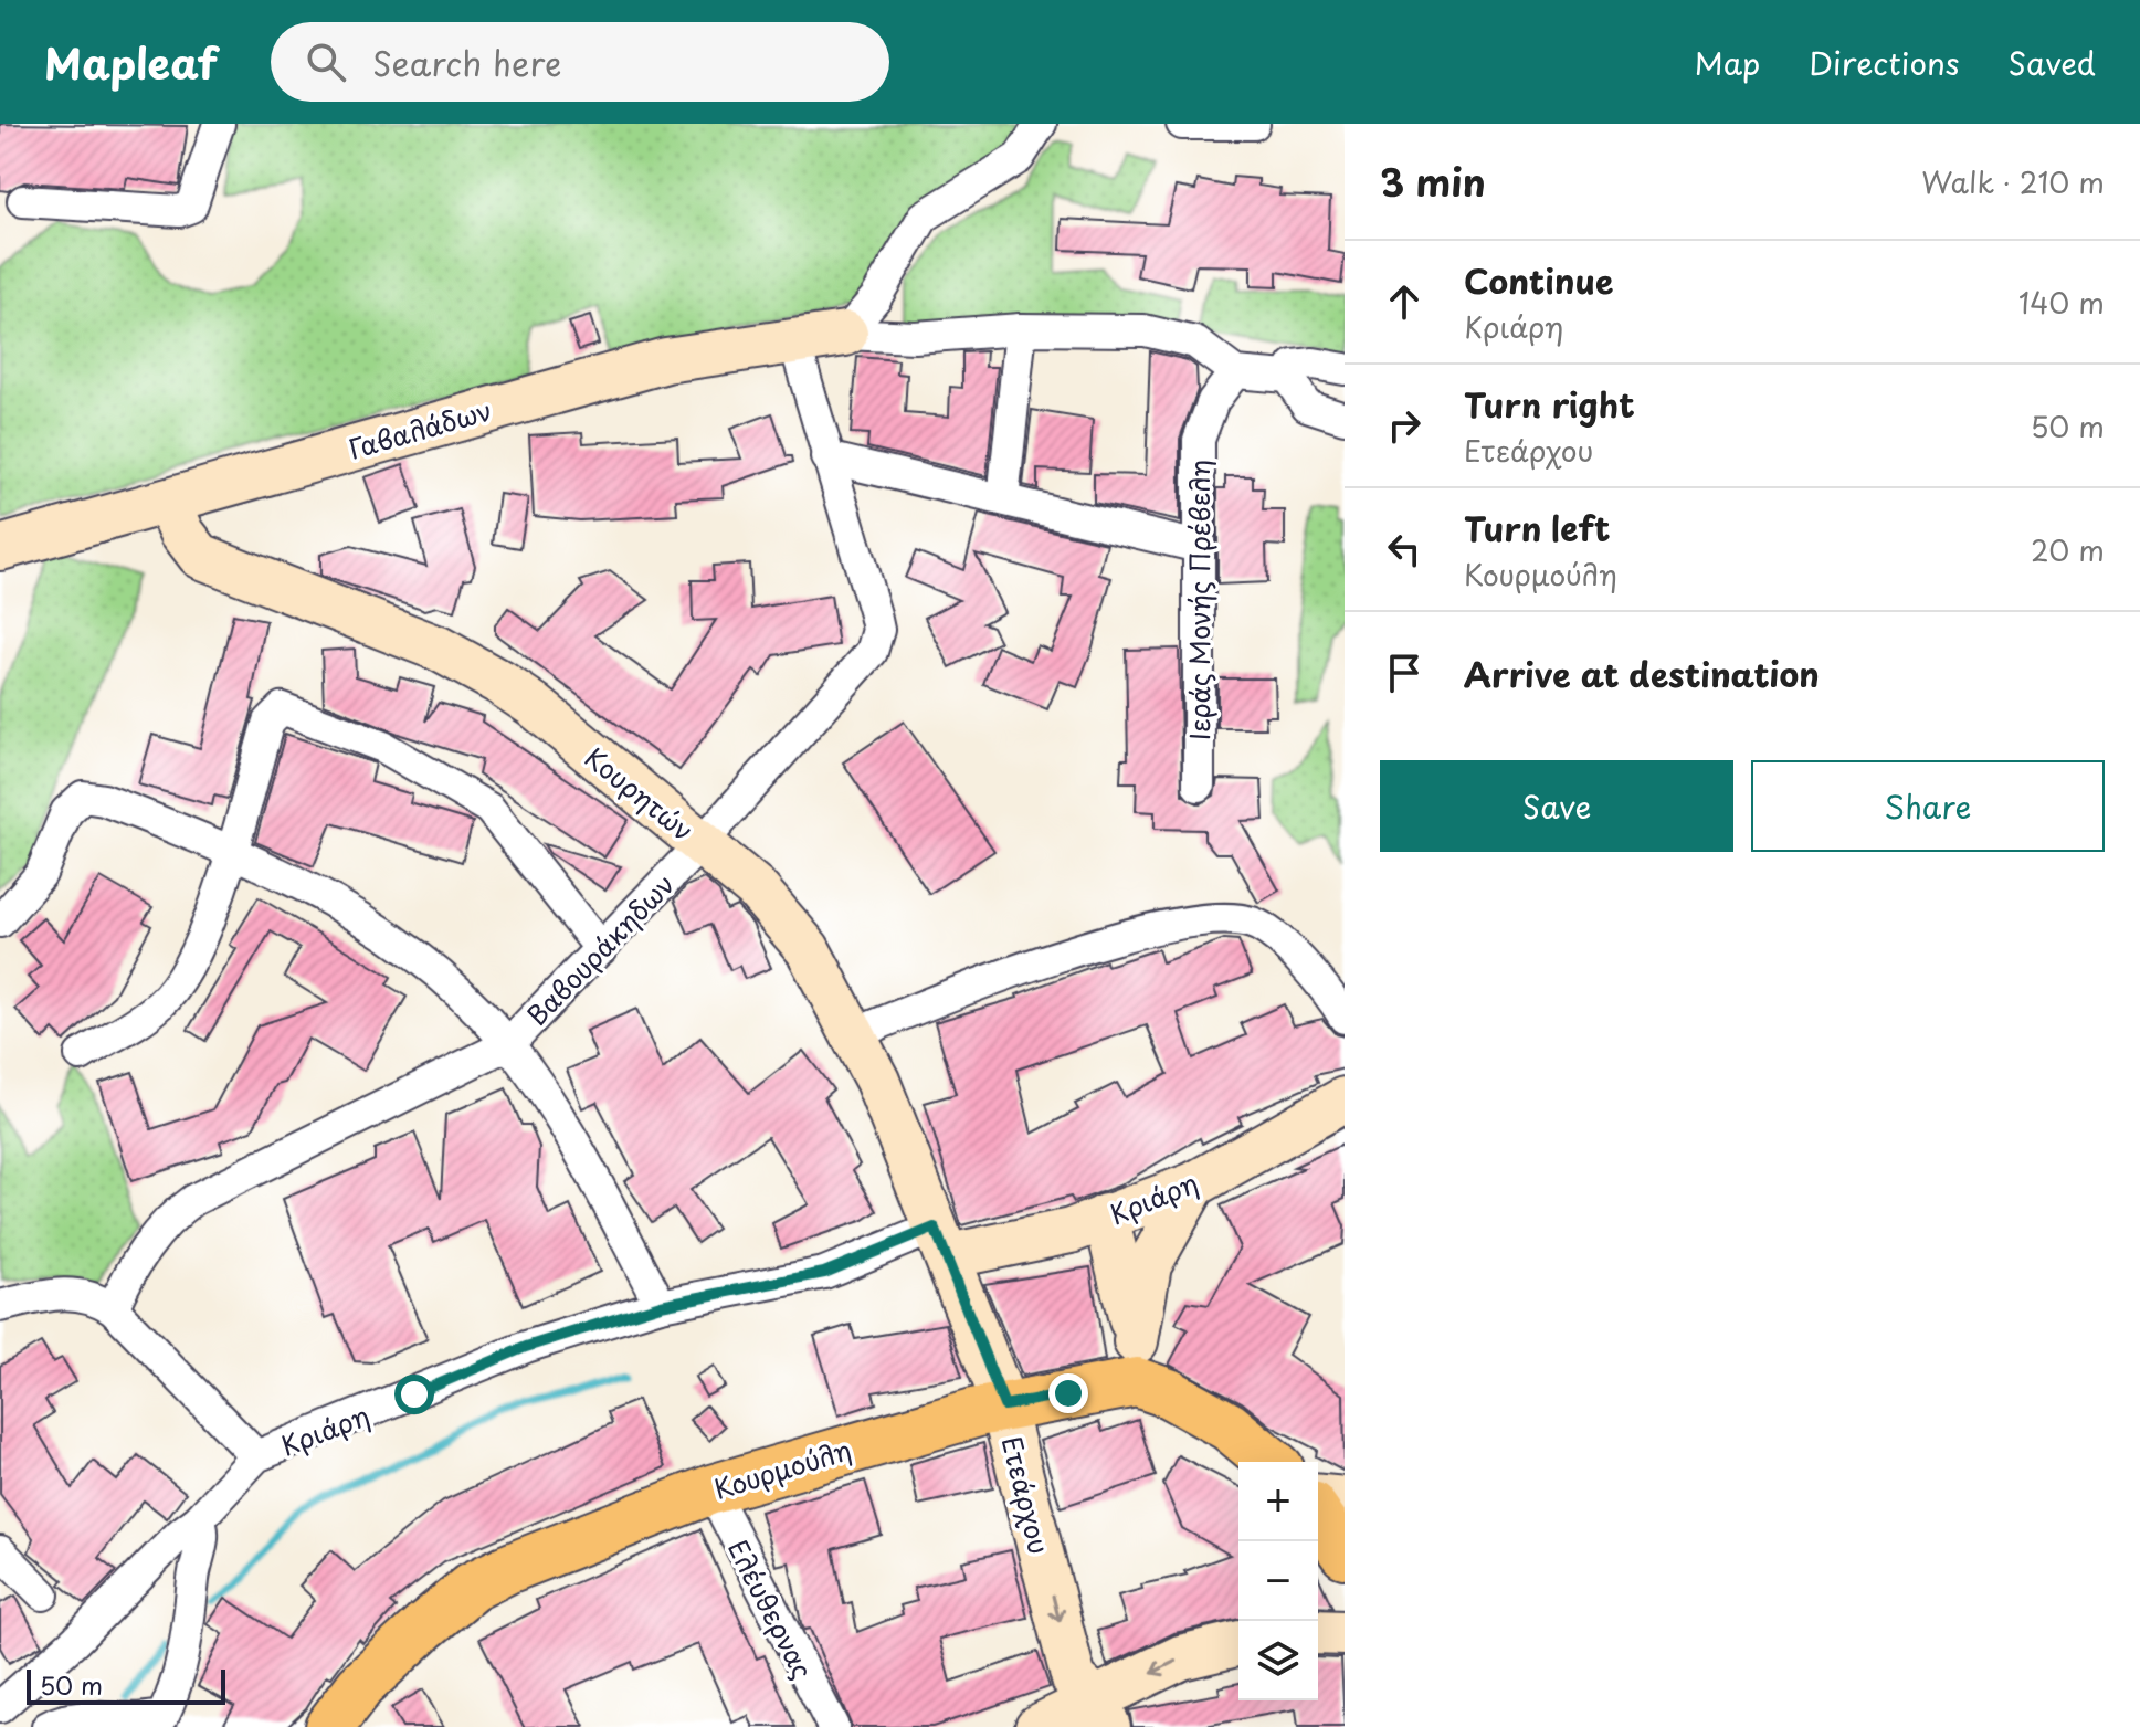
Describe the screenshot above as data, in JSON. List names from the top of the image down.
{
  "streets": {
    "main road": ["Κουρμούλη"],
    "street": [
      "Γαβαλάδων",
      "Ιεράς Μονής Πρέβελη",
      "Κουρητών",
      "Βαβουράκηδων",
      "Κριάρη",
      "Ετεάρχου",
      "Ελέυθερνας"
    ]
  },
  "crossings": [
    ["Γαβαλάδων", "Κουρητών"],
    ["Γαβαλάδων", "Βαβουράκηδων"],
    ["Κουρητών", "Βαβουράκηδων"],
    ["Κουρητών", "Κριάρη"],
    ["Κουρητών", "Ετεάρχου"],
    ["Κριάρη", "Ετεάρχου"],
    ["Κουρμούλη", "Ετεάρχου"],
    ["Κουρμούλη", "Ελέυθερνας"]
  ],
  "one_way": ["Ετεάρχου"],
  "scale_bar": "50 m",
  "page": {
    "header": "Mapleaf",
    "search": "Search here",
    "nav": ["Map", "Directions", "Saved"],
    "heading": ["3 min", "Walk · 210 m"],
    "list": [
      ["Continue", "Κριάρη", "140 m"],
      ["Turn right", "Ετεάρχου", "50 m"],
      ["Turn left", "Κουρμούλη", "20 m"],
      "Arrive at destination"
    ],
    "buttons": ["Save", "Share"],
    "map_buttons": ["+", "−"],
    "scale": "50 m"
  }
}
